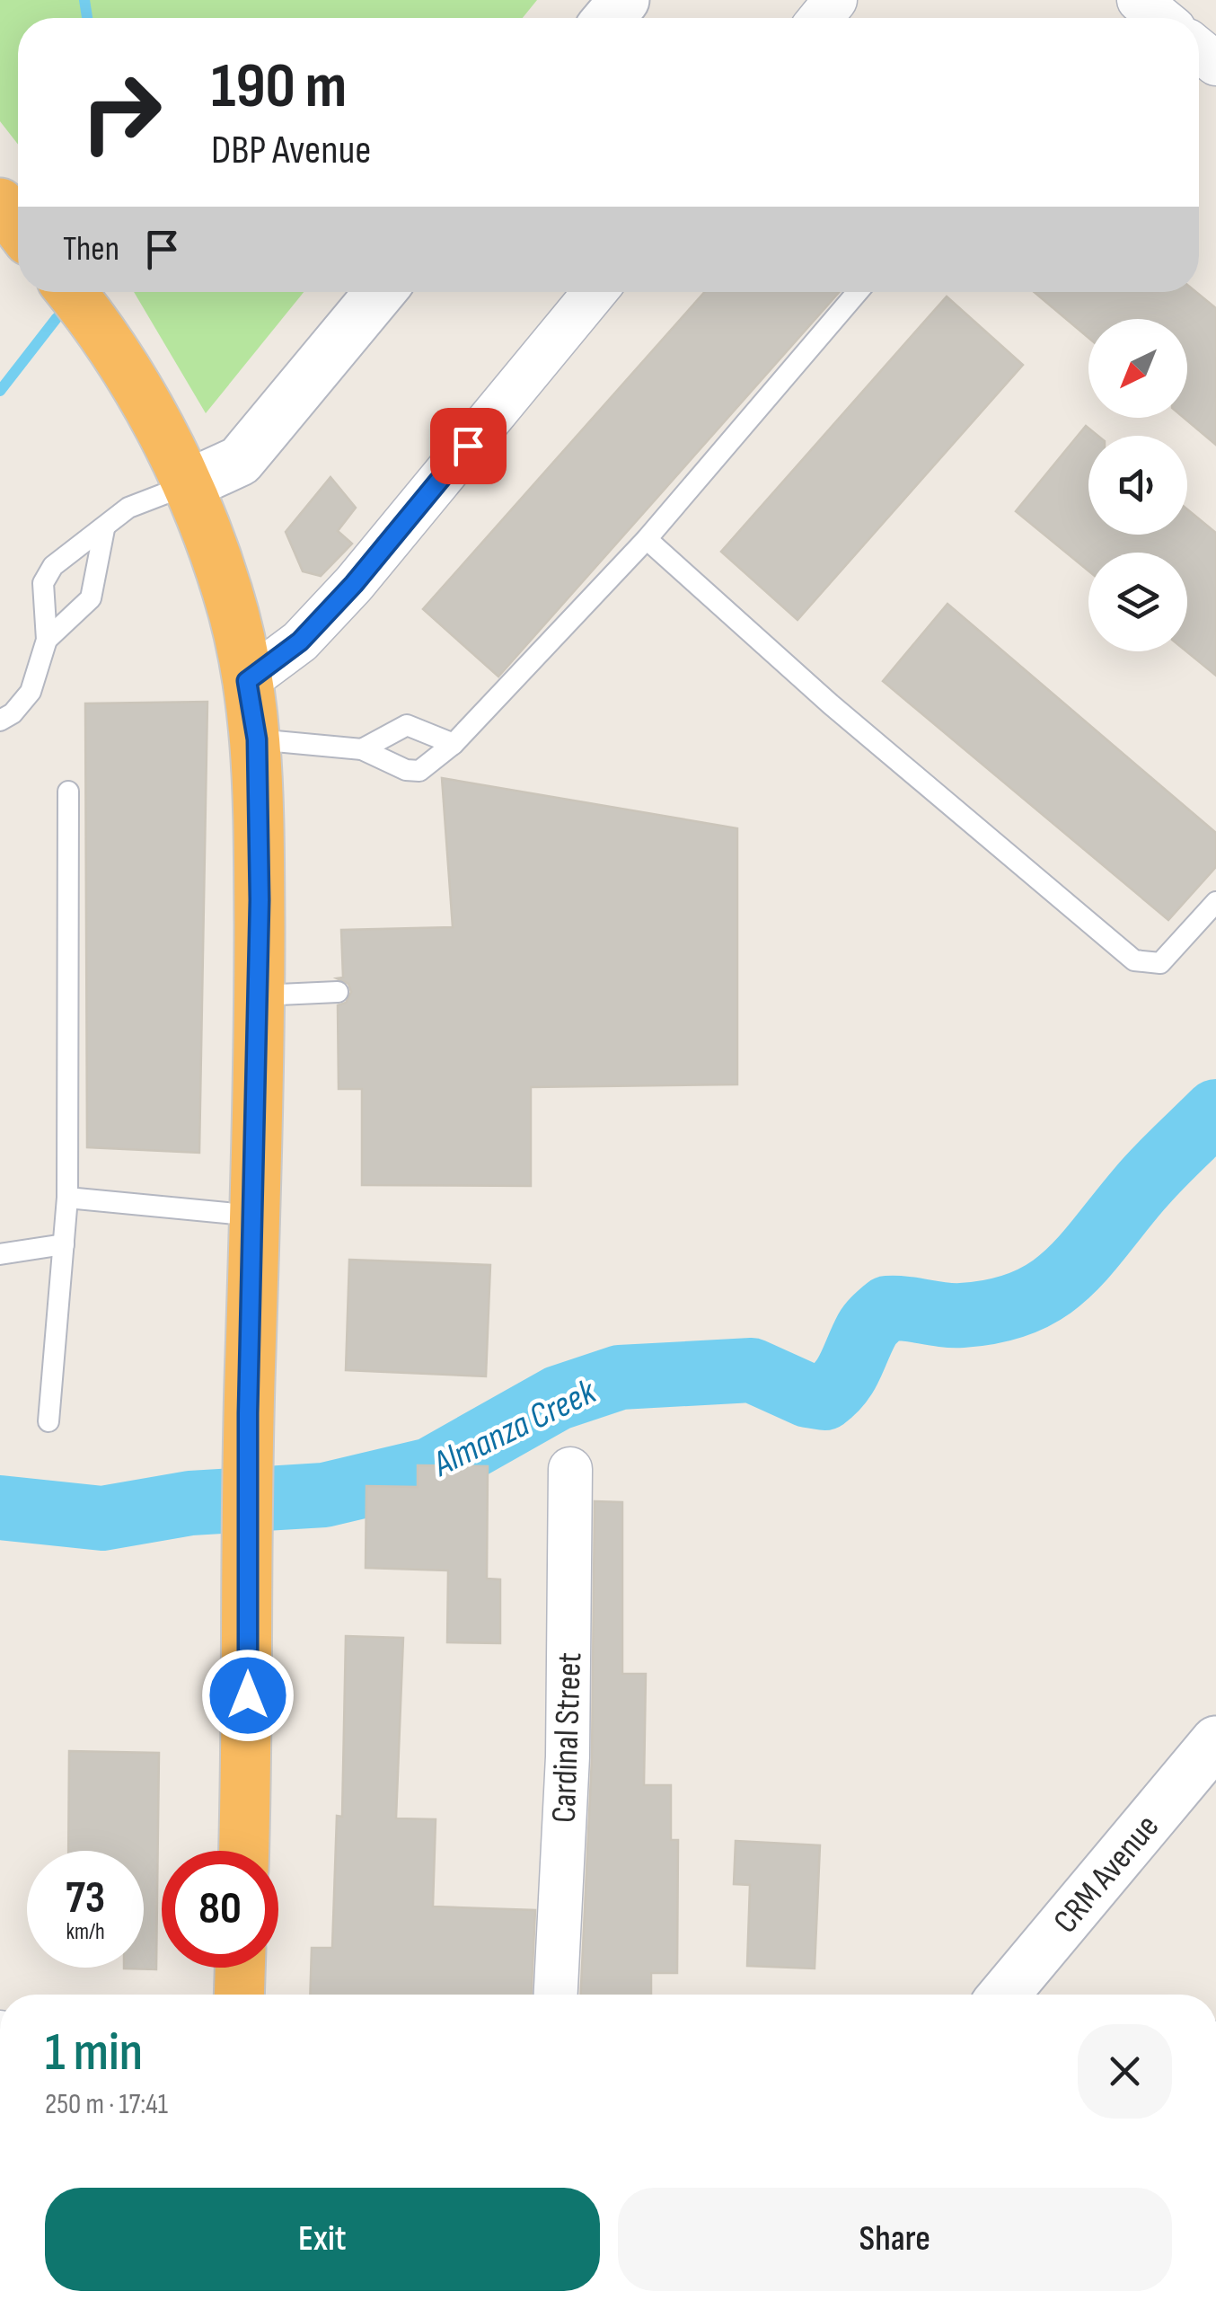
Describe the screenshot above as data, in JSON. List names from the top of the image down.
{
  "streets": {
    "street": ["Cardinal Street", "CRM Avenue"]
  },
  "water": ["Almanza Creek"],
  "north": "bottom left",
  "page": {
    "turn": ["190 m", "DBP Avenue"],
    "then": "Then",
    "speed": "73 km/h",
    "limit": "80",
    "heading": ["1 min", "250 m · 17:41"],
    "buttons": ["Exit", "Share"]
  }
}
